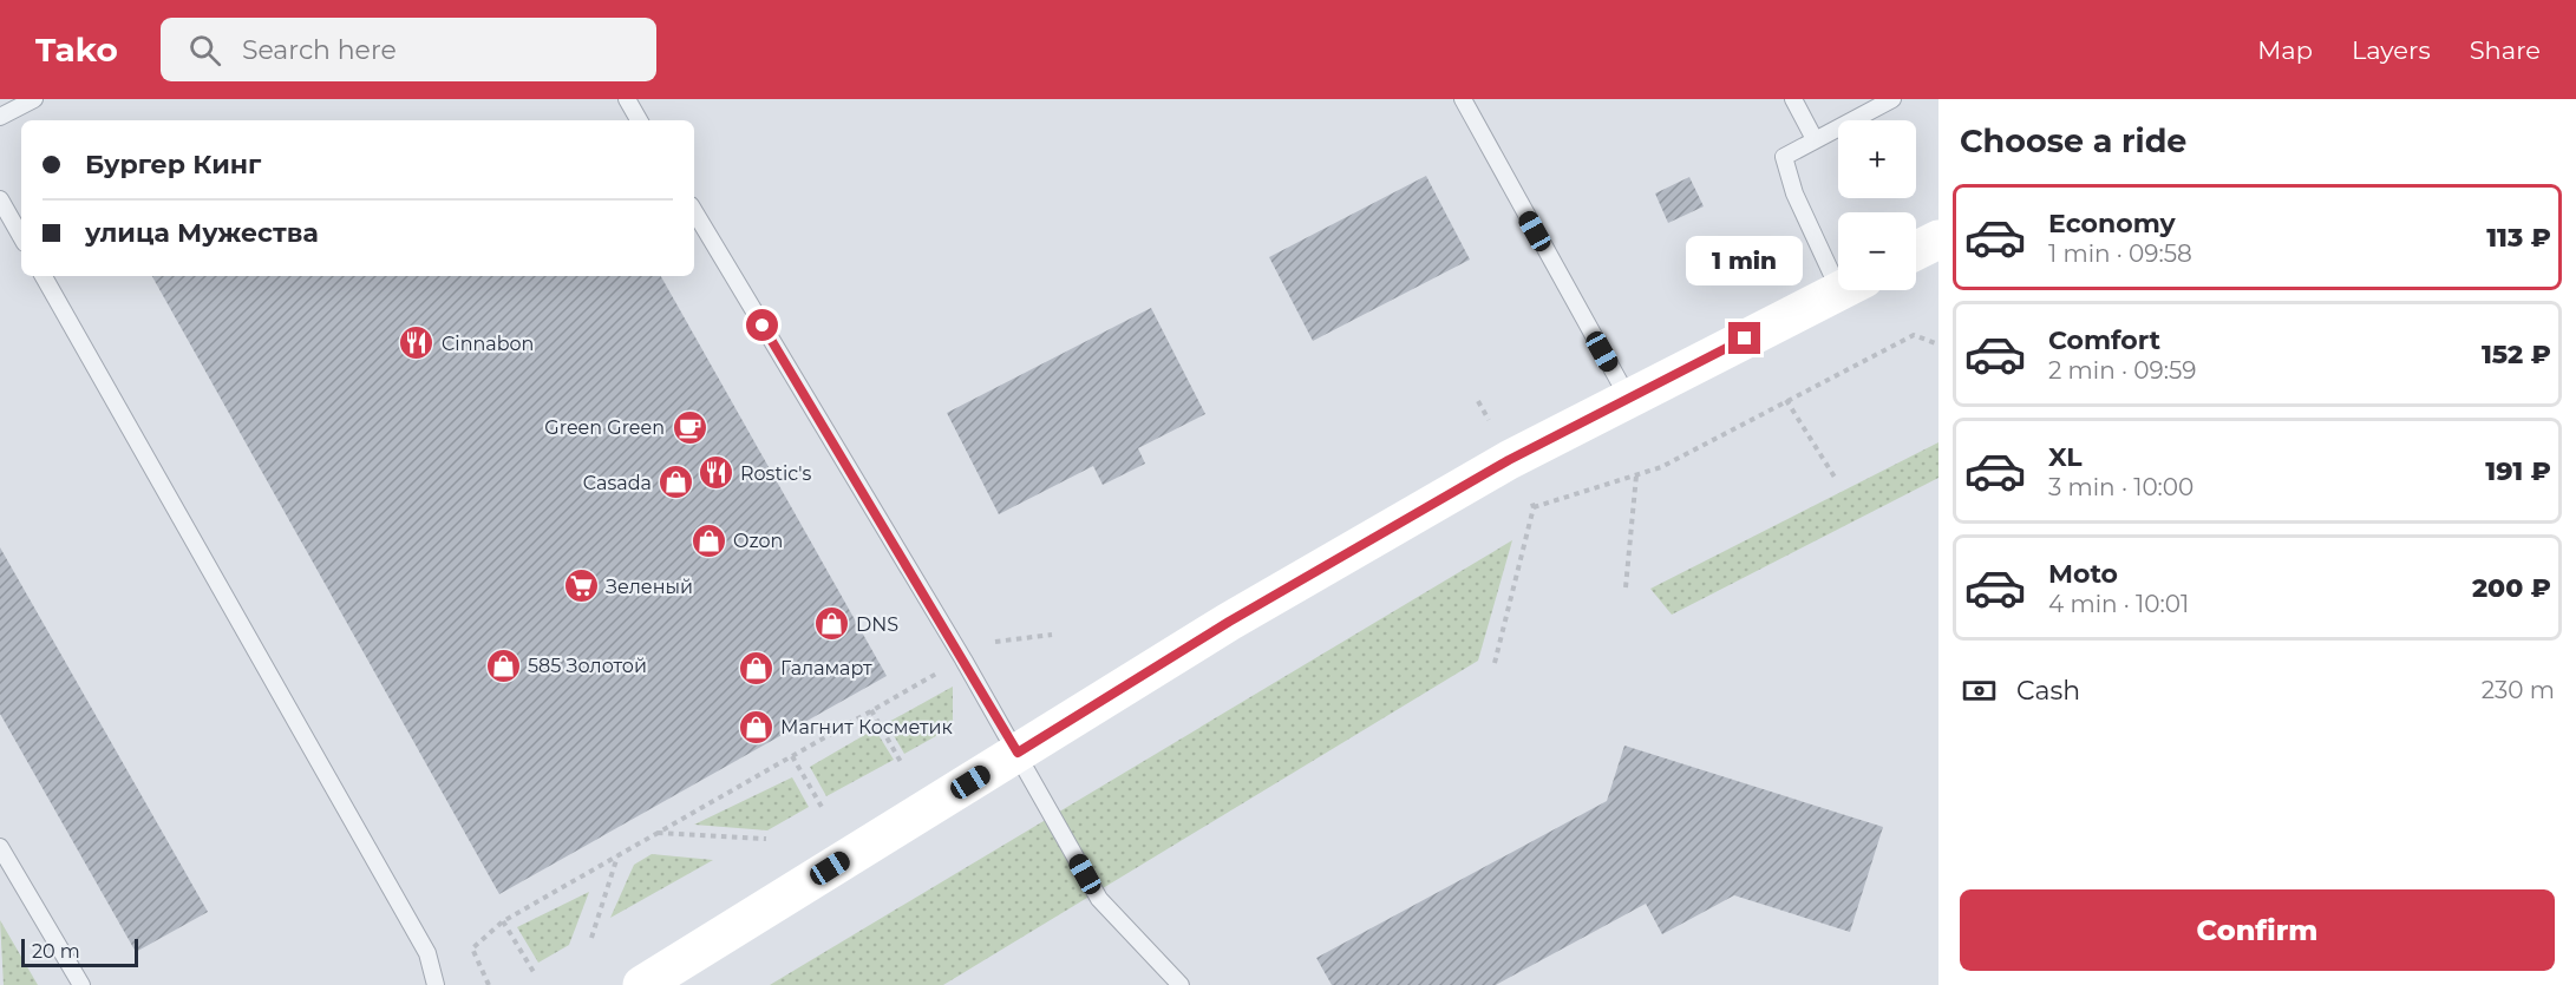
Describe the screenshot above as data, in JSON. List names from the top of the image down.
{
  "places": {
    "restaurant": ["Cinnabon", "Rostic's"],
    "cafe": ["Green Green"],
    "shop": [
      "Casada",
      "Ozon",
      "DNS",
      "585 Золотой",
      "Галамарт",
      "Магнит Косметик"
    ],
    "supermarket": ["Зеленый"]
  },
  "scale_bar": "20 m",
  "page": {
    "header": "Tako",
    "search": "Search here",
    "nav": ["Map", "Layers", "Share"],
    "heading": "Choose a ride",
    "map_buttons": ["+", "−"],
    "banner": ["Бургер Кинг", "улица Мужества"],
    "list": [
      {
        "name": "Economy",
        "note": "1 min · 09:58",
        "value": "113 ₽"
      },
      {
        "name": "Comfort",
        "note": "2 min · 09:59",
        "value": "152 ₽"
      },
      {
        "name": "XL",
        "note": "3 min · 10:00",
        "value": "191 ₽"
      },
      {
        "name": "Moto",
        "note": "4 min · 10:01",
        "value": "200 ₽"
      }
    ],
    "bubble": "1 min",
    "pay": ["Cash", "230 m"],
    "buttons": "Confirm",
    "scale": "20 m"
  }
}
